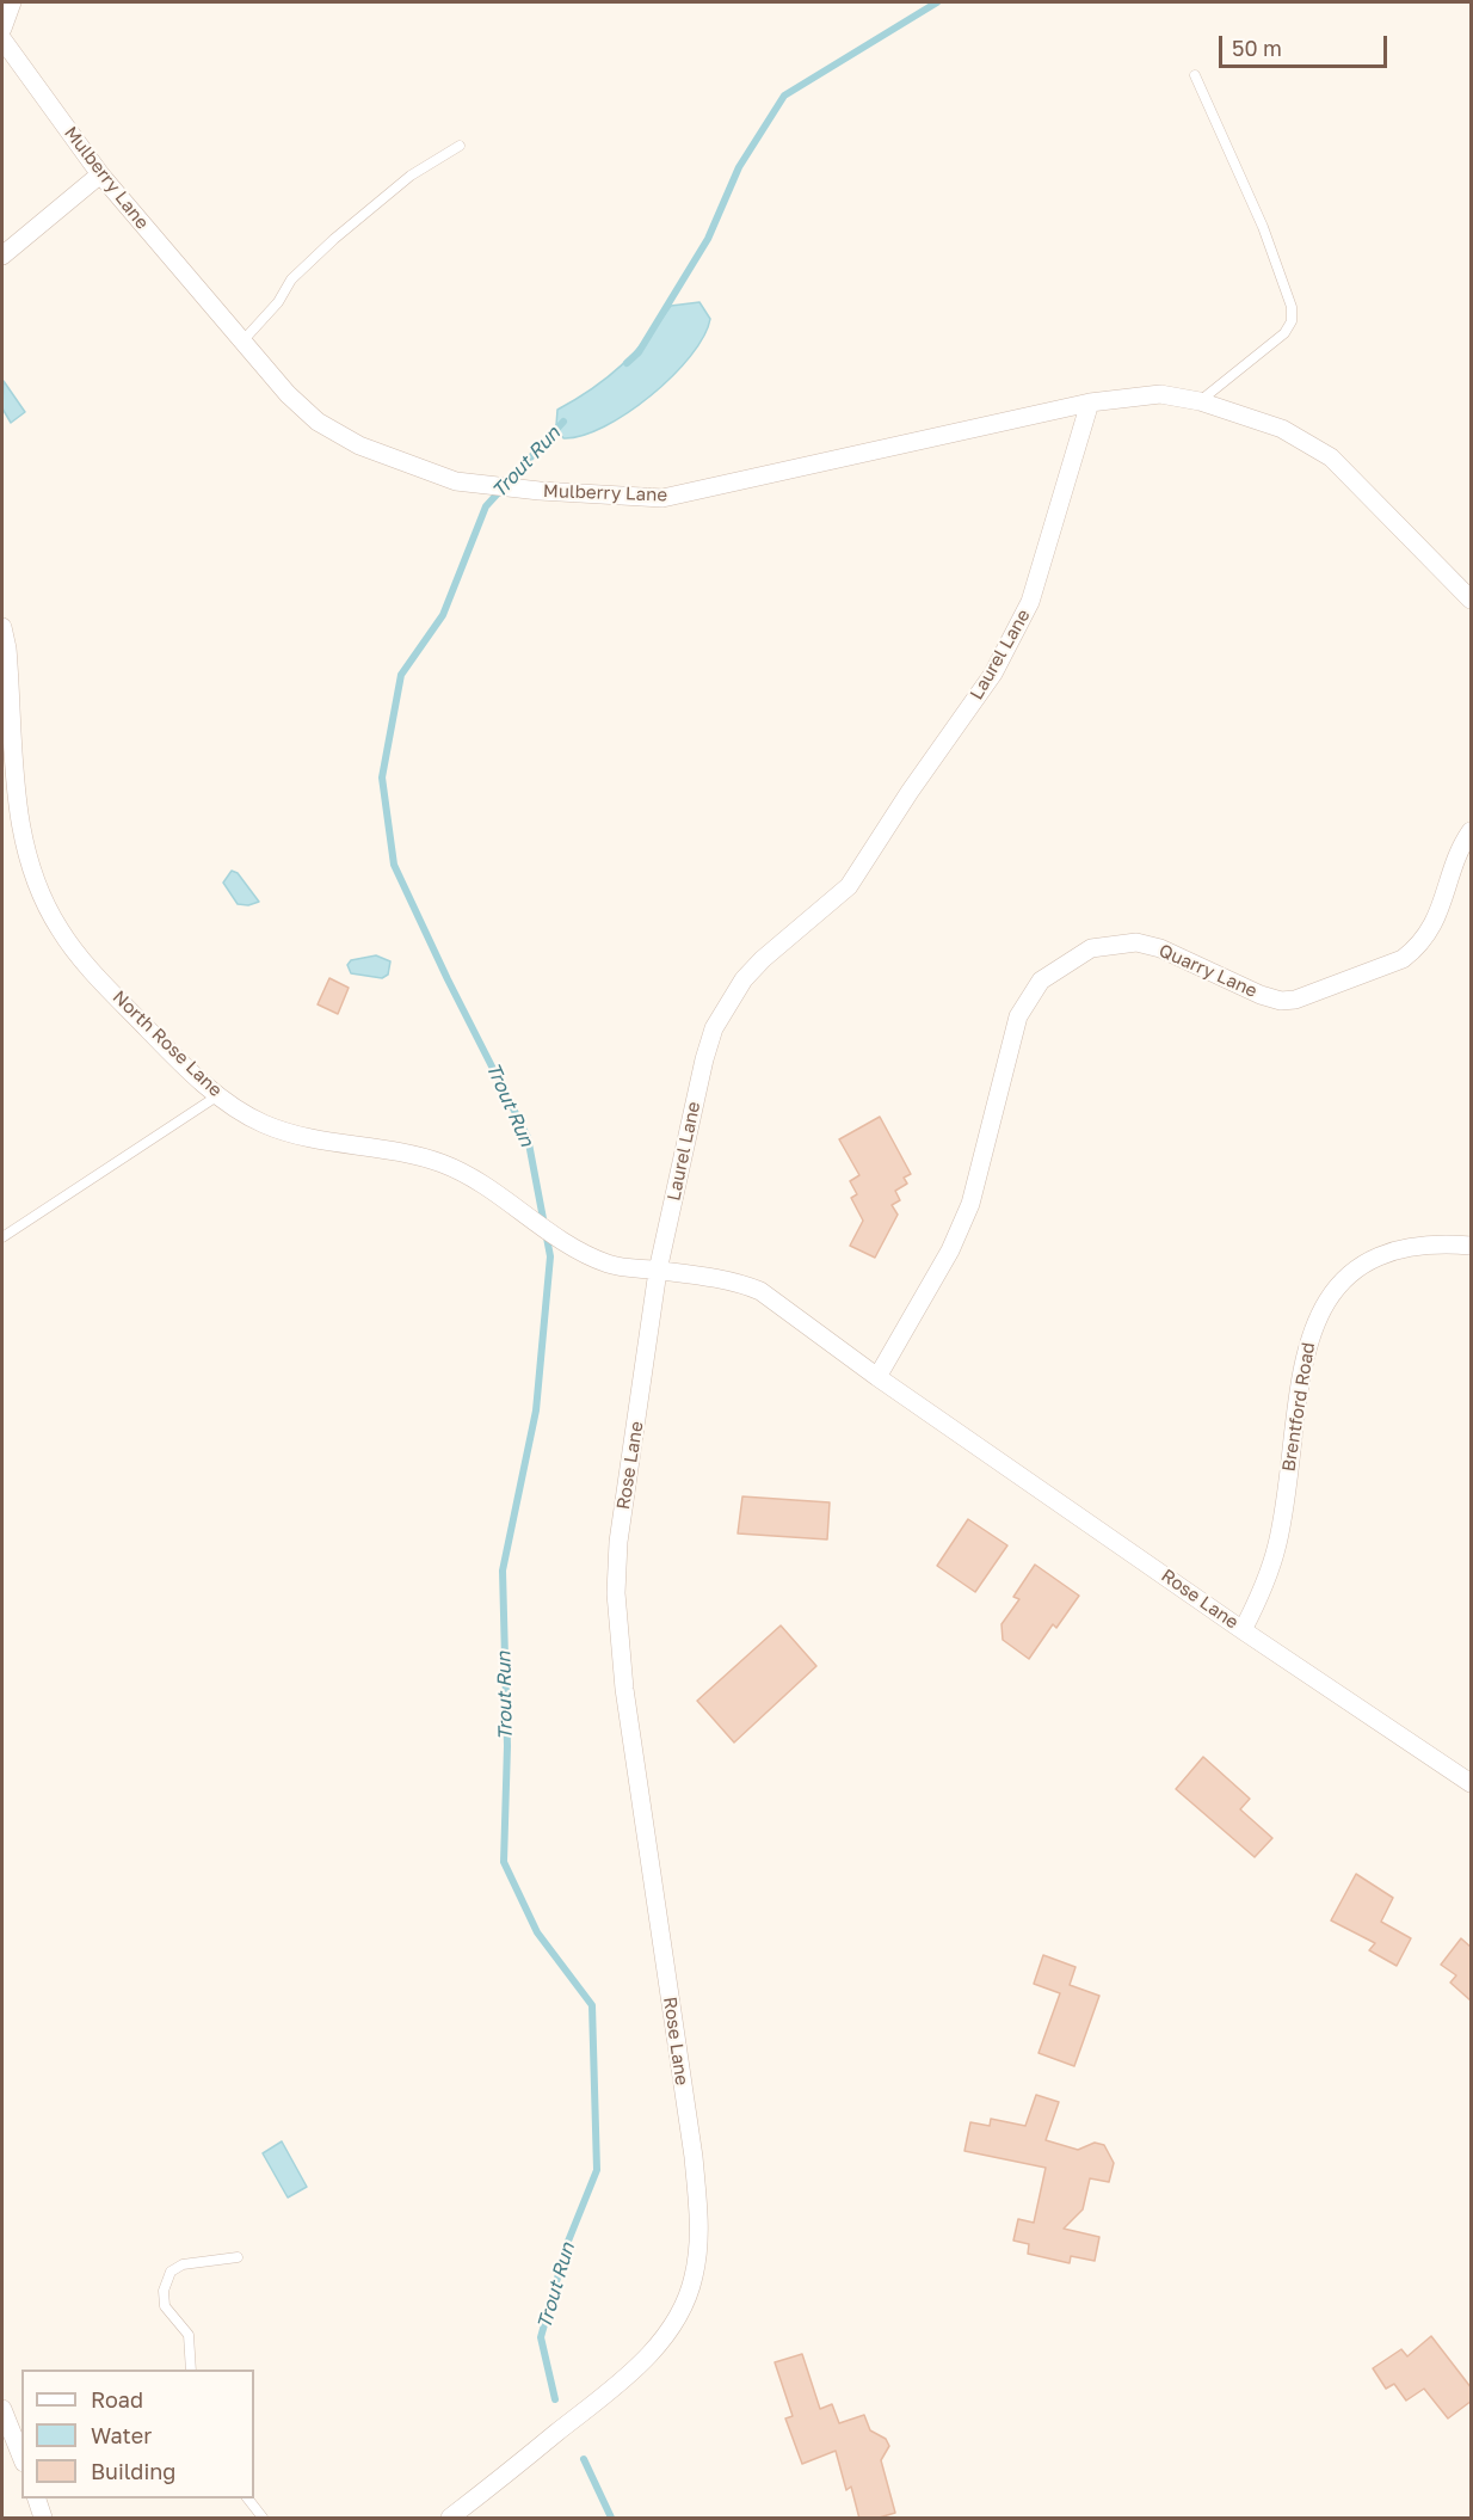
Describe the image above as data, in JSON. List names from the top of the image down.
{
  "streets": {
    "street": [
      "Mulberry Lane",
      "Laurel Lane",
      "Quarry Lane",
      "North Rose Lane",
      "Brentford Road",
      "Rose Lane"
    ]
  },
  "crossings": [
    ["Mulberry Lane", "Laurel Lane"],
    ["Laurel Lane", "North Rose Lane"],
    ["Laurel Lane", "Rose Lane"],
    ["Quarry Lane", "Rose Lane"],
    ["North Rose Lane", "Rose Lane"],
    ["Brentford Road", "Rose Lane"]
  ],
  "water": ["Trout Run"],
  "legend": ["Road", "Water", "Building"],
  "scale_bar": "50 m"
}
